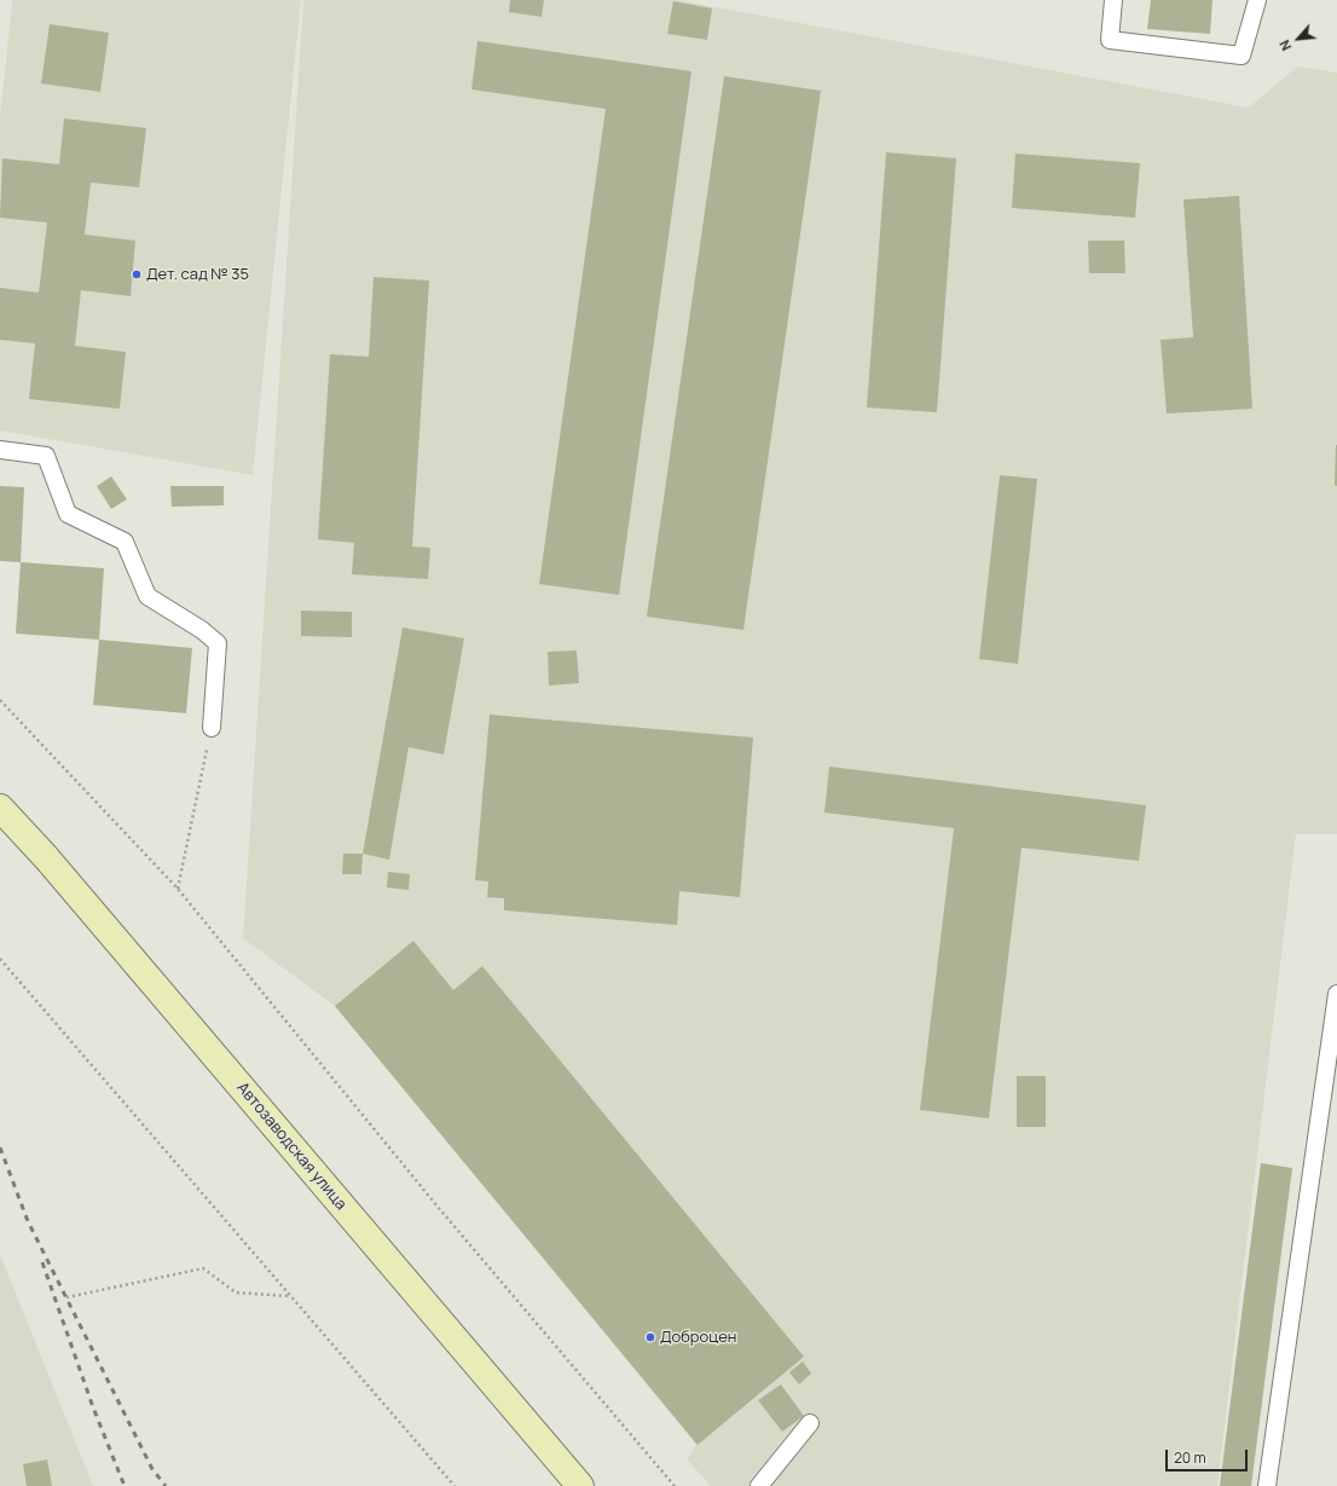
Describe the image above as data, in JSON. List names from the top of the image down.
{
  "streets": {
    "street": ["Автозаводская улица"]
  },
  "places": ["Дет. сад № 35", "Доброцен"],
  "scale_bar": "20 m",
  "north": "bottom left"
}
